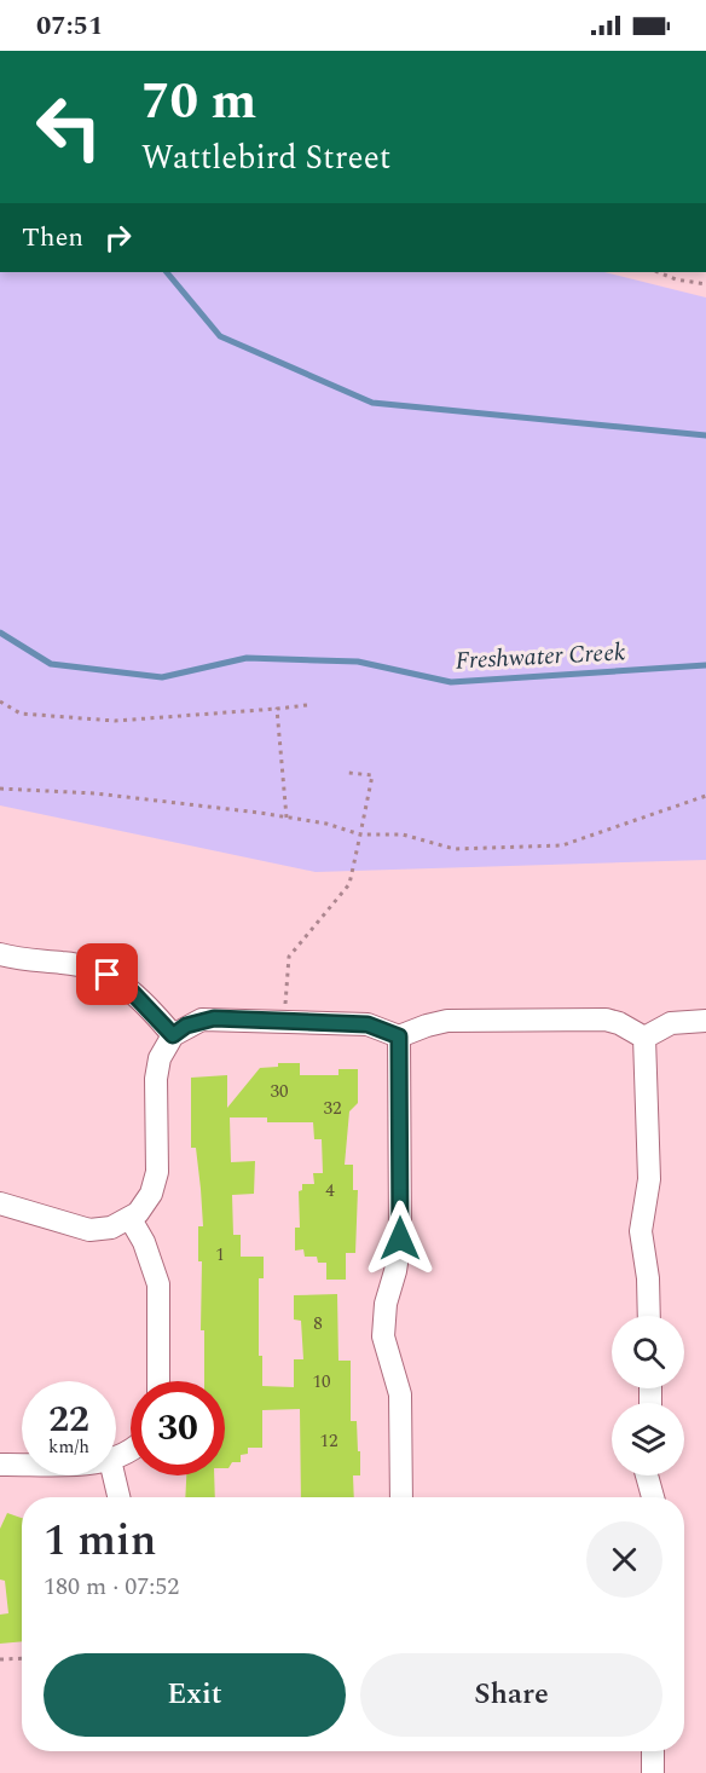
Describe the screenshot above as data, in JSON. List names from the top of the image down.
{
  "water": ["Freshwater Creek"],
  "house_numbers": [
    "30",
    "32",
    "4",
    "1",
    "8",
    "10",
    "12"
  ],
  "page": {
    "status": "07:51",
    "turn": ["70 m", "Wattlebird Street"],
    "then": "Then",
    "speed": "22 km/h",
    "limit": "30",
    "heading": ["1 min", "180 m · 07:52"],
    "buttons": ["Exit", "Share"]
  }
}
